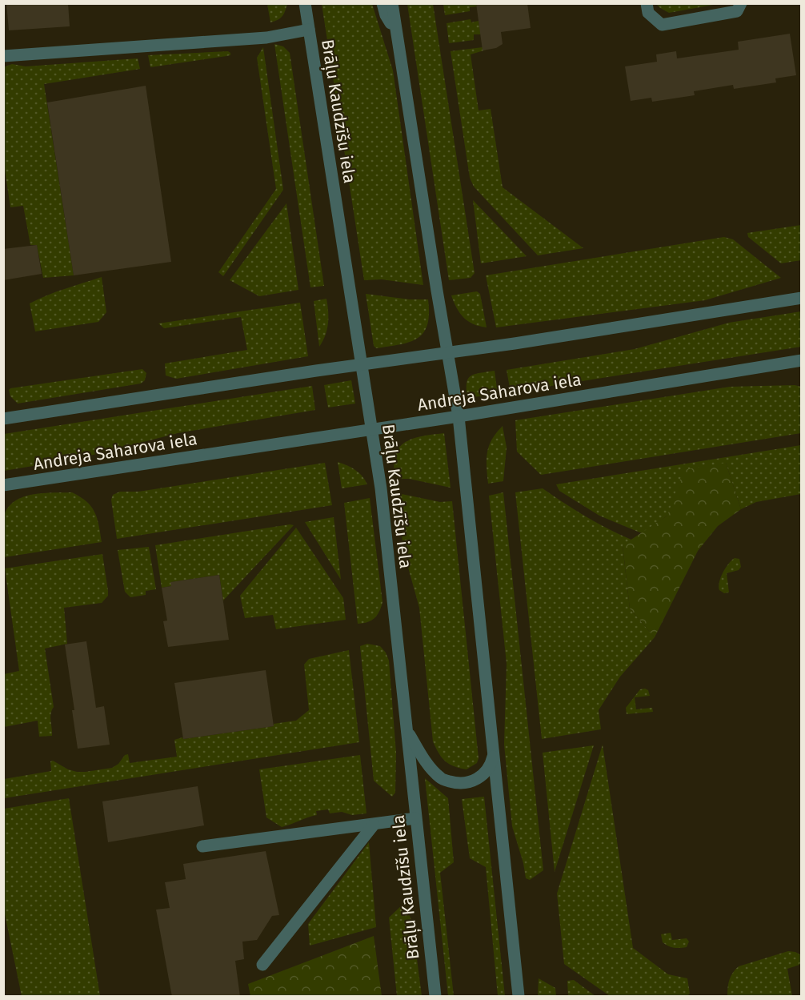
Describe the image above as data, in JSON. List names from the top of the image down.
{
  "streets": {
    "street": ["Brāļu Kaudzīšu iela", "Andreja Saharova iela"]
  },
  "crossings": [
    ["Brāļu Kaudzīšu iela", "Andreja Saharova iela"]
  ]
}
